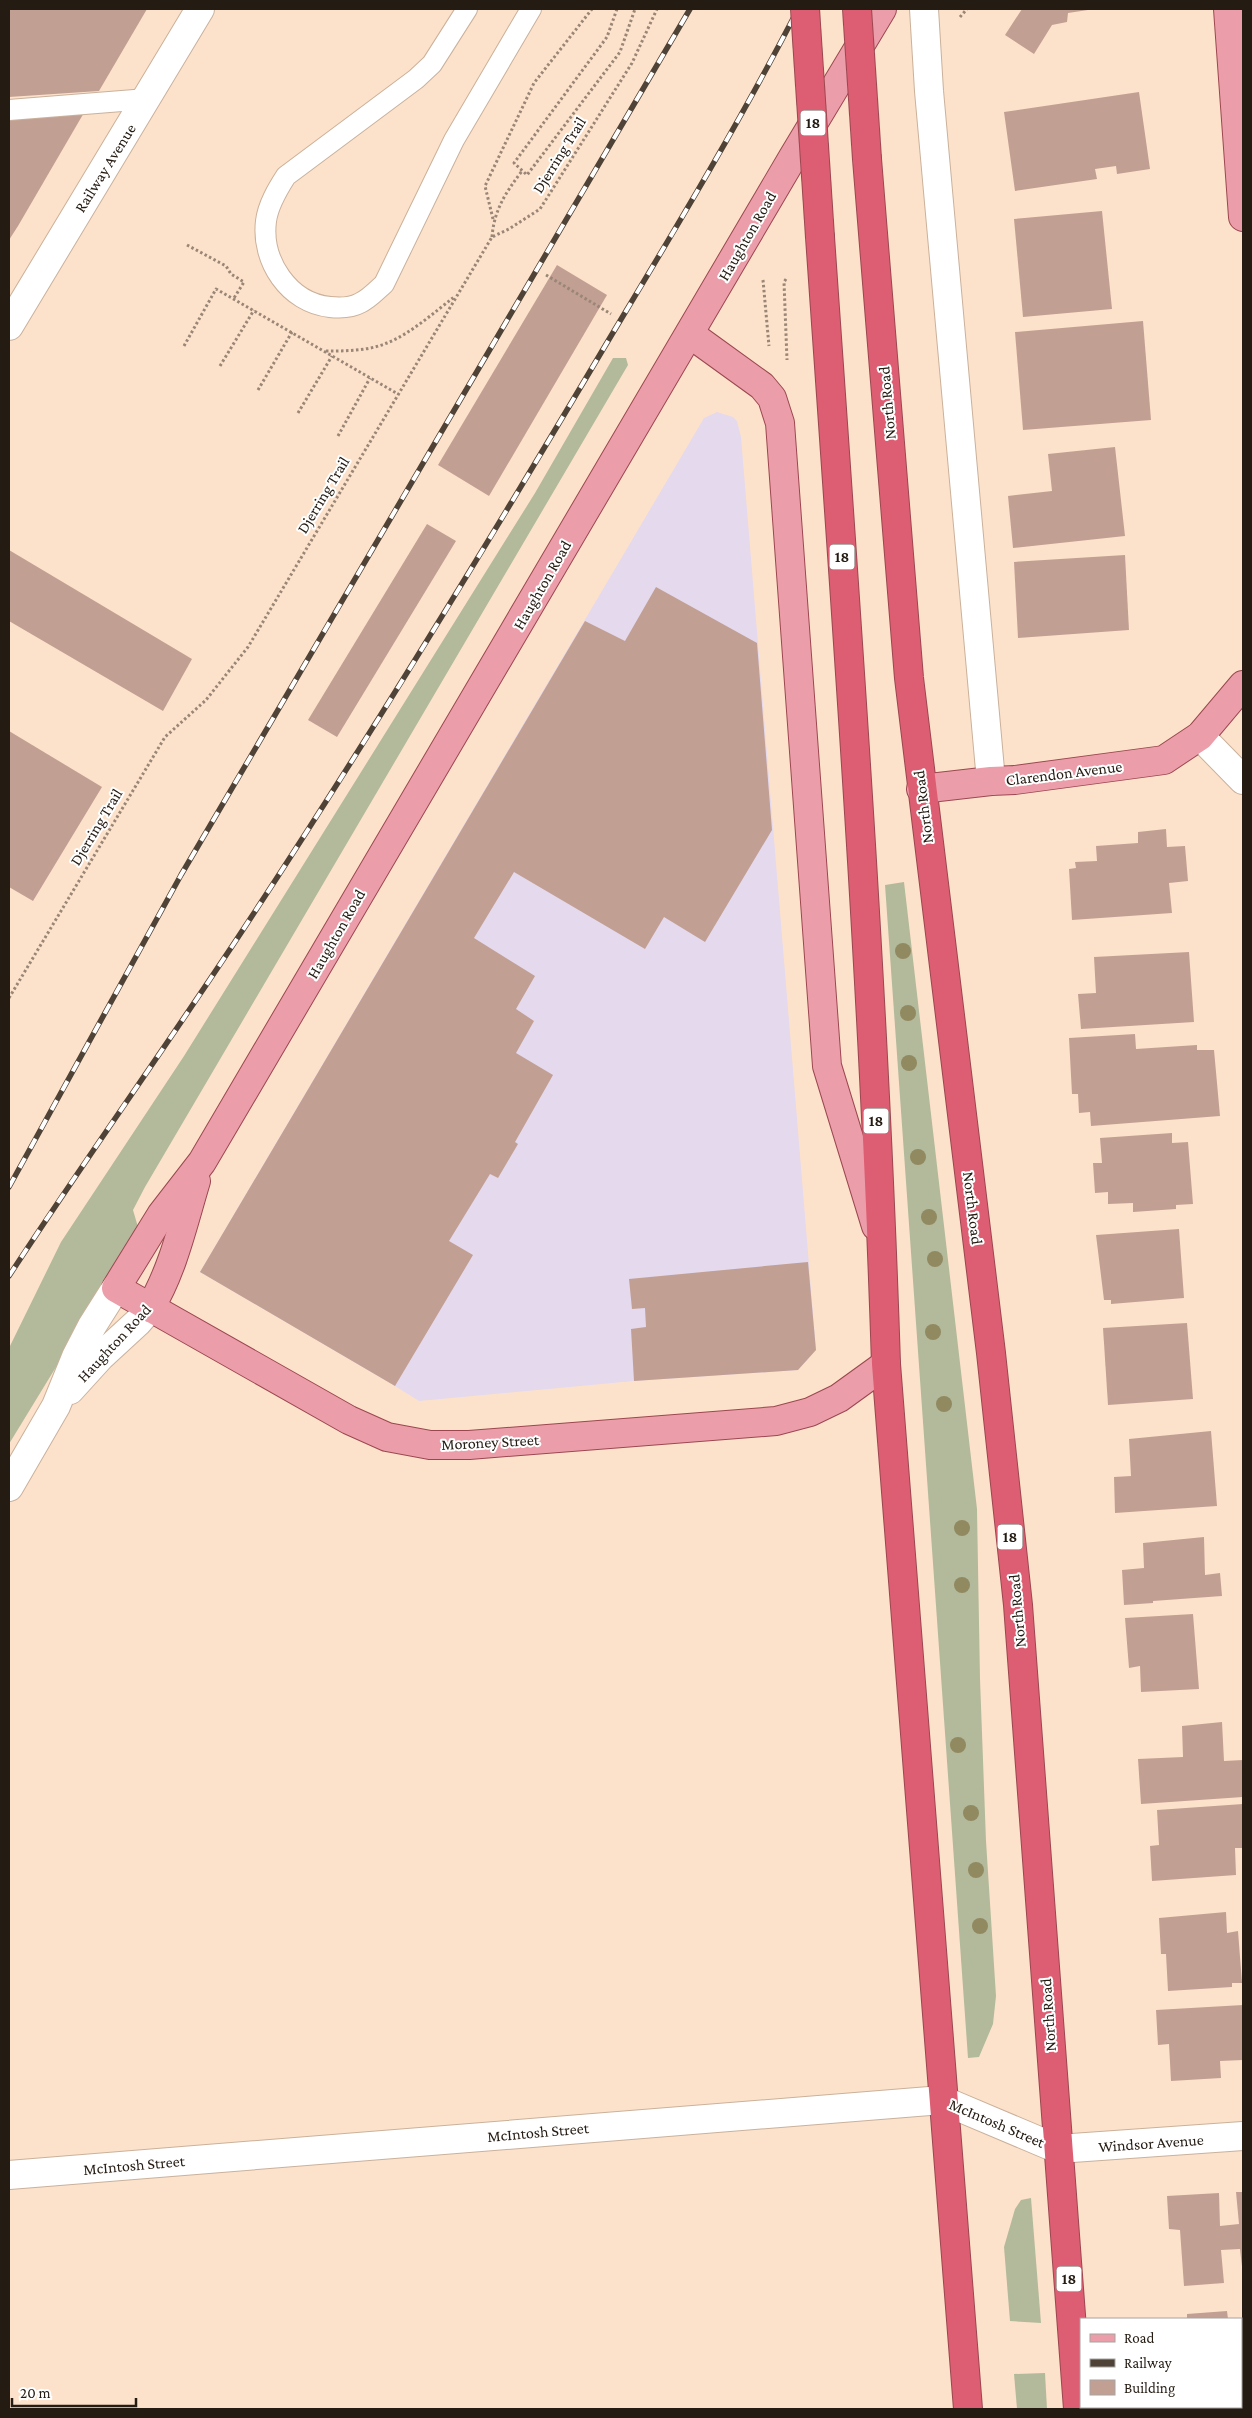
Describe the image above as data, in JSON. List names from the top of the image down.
{
  "streets": {
    "highway": ["18", "North Road"],
    "main road": ["Haughton Road", "Clarendon Avenue", "Moroney Street"],
    "street": ["Railway Avenue", "McIntosh Street", "Windsor Avenue"],
    "path": ["Djerring Trail"]
  },
  "crossings": [
    ["18", "Moroney Street"],
    ["18", "McIntosh Street"],
    ["Haughton Road", "Moroney Street"],
    ["North Road", "Clarendon Avenue"],
    ["North Road", "McIntosh Street"],
    ["North Road", "Windsor Avenue"],
    ["McIntosh Street", "Windsor Avenue"]
  ],
  "legend": ["Road", "Railway", "Building"],
  "scale_bar": "20 m"
}
